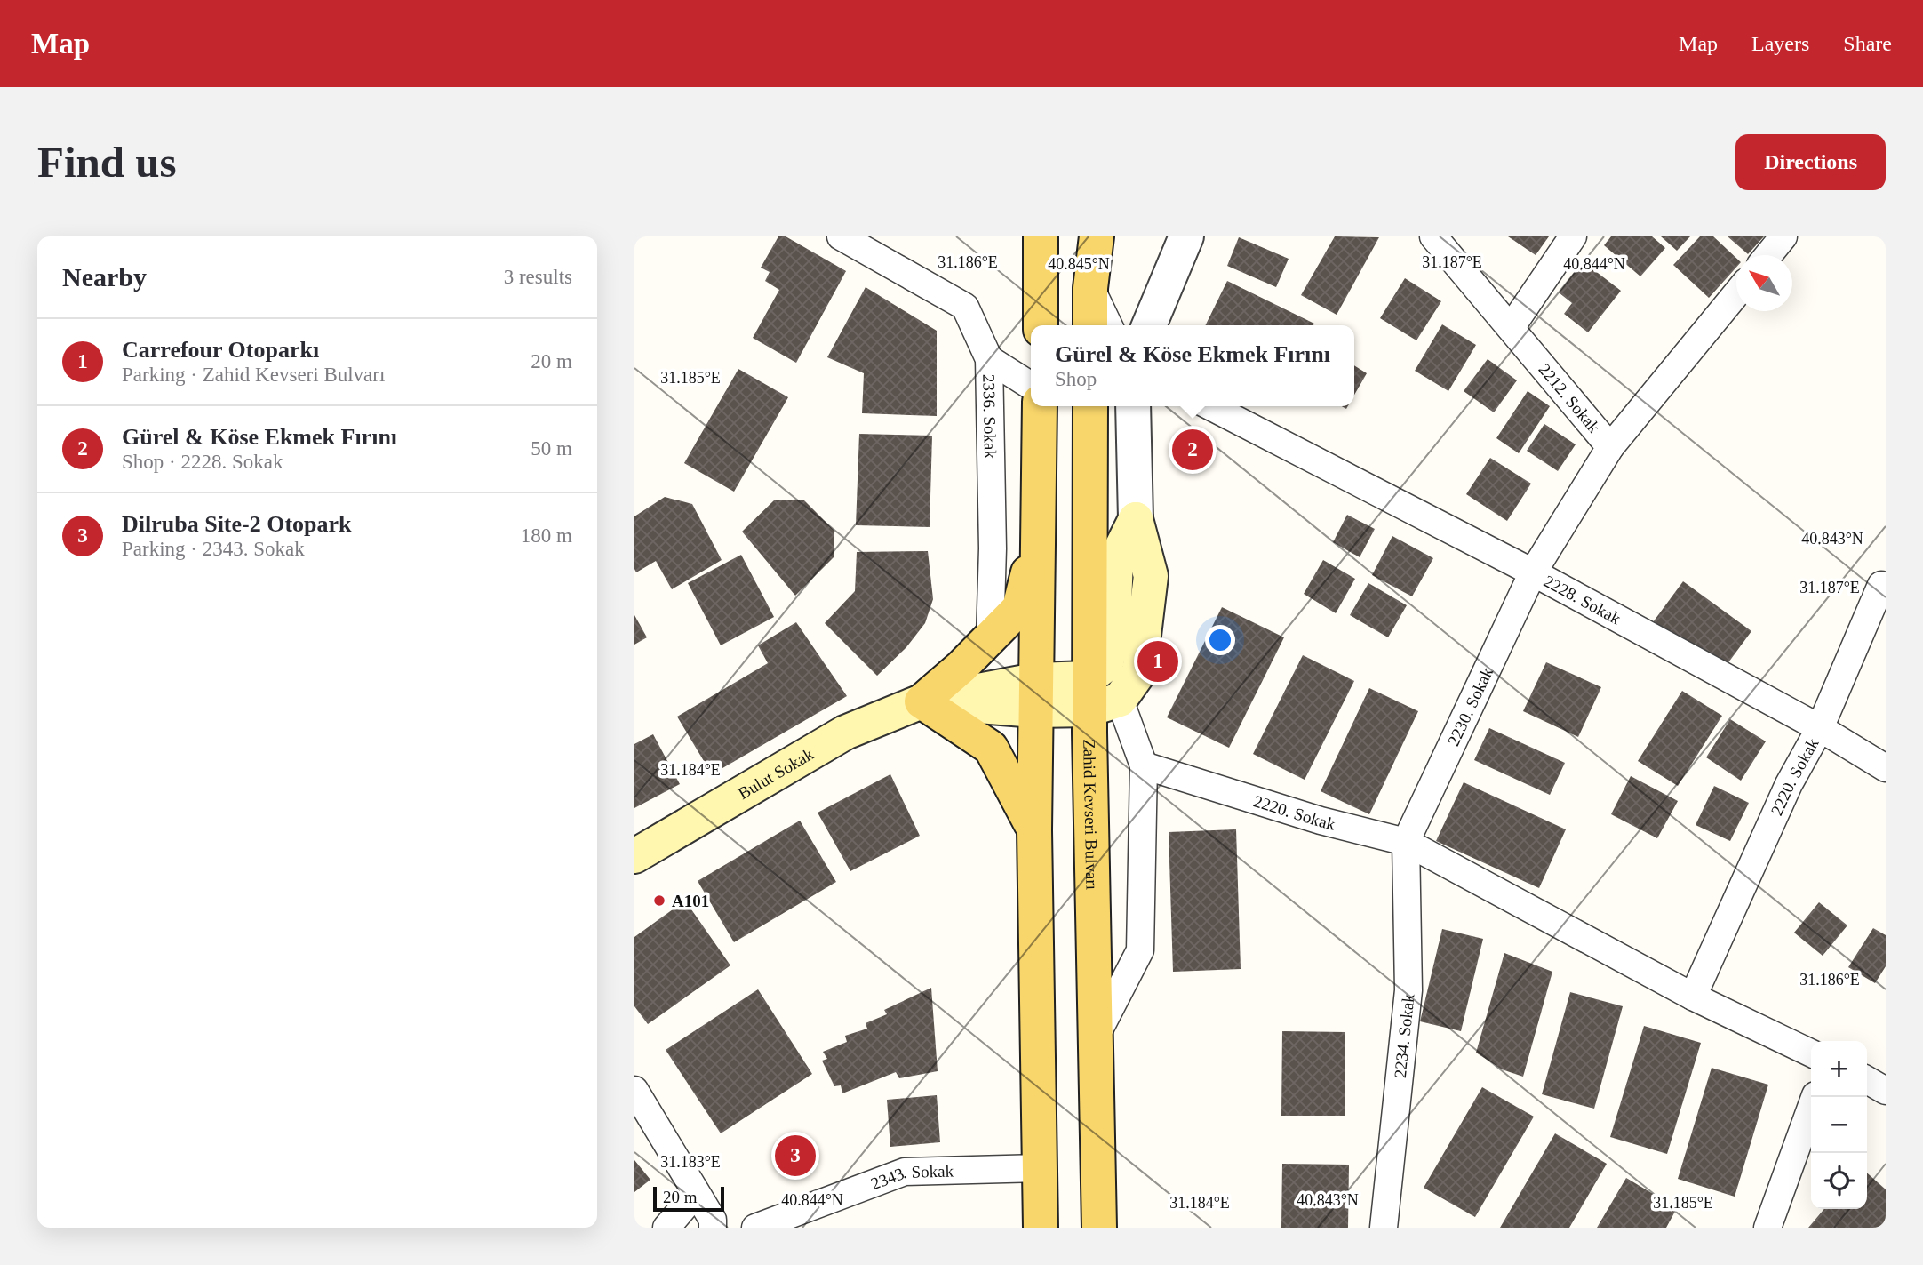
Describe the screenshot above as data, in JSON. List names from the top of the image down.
{
  "streets": {
    "main road": ["Bulut Sokak", "Zahid Kevseri Bulvarı"],
    "street": [
      "2212. Sokak",
      "2336. Sokak",
      "2228. Sokak",
      "2230. Sokak",
      "2220. Sokak",
      "2234. Sokak",
      "2343. Sokak"
    ]
  },
  "crossings": [
    ["2212. Sokak", "2228. Sokak"],
    ["2212. Sokak", "2230. Sokak"],
    ["2228. Sokak", "2230. Sokak"],
    ["2228. Sokak", "2220. Sokak"],
    ["2230. Sokak", "2220. Sokak"],
    ["2230. Sokak", "2234. Sokak"],
    ["2220. Sokak", "2234. Sokak"]
  ],
  "places": ["A101"],
  "scale_bar": "20 m",
  "north": "top left",
  "page": {
    "header": "Map",
    "nav": ["Map", "Layers", "Share"],
    "buttons": "Directions",
    "title": "Find us",
    "heading": ["Nearby", "3 results"],
    "list": [
      {
        "mark": "1",
        "name": "Carrefour Otoparkı",
        "note": "Parking · Zahid Kevseri Bulvarı",
        "value": "20 m"
      },
      {
        "mark": "2",
        "name": "Gürel & Köse Ekmek Fırını",
        "note": "Shop · 2228. Sokak",
        "value": "50 m"
      },
      {
        "mark": "3",
        "name": "Dilruba Site-2 Otopark",
        "note": "Parking · 2343. Sokak",
        "value": "180 m"
      }
    ],
    "popup": ["Gürel & Köse Ekmek Fırını", "Shop"],
    "pins": ["2", "1", "3"],
    "map_buttons": ["+", "−"],
    "scale": "20 m"
  },
  "coordinates": [
    "31.186°E",
    "31.187°E",
    "40.845°N",
    "40.844°N",
    "31.185°E",
    "40.843°N",
    "31.184°E",
    "31.183°E"
  ]
}
